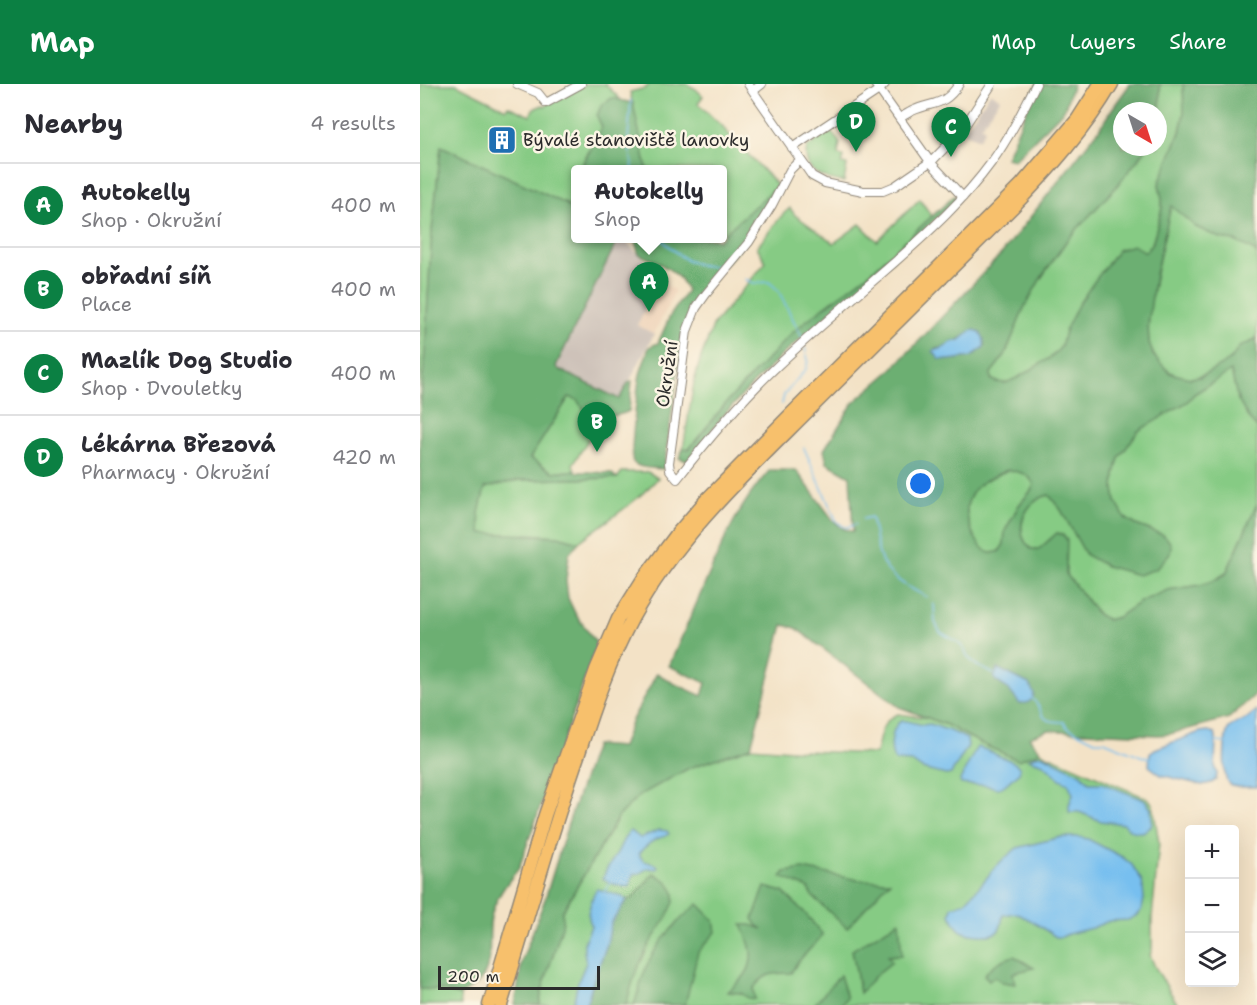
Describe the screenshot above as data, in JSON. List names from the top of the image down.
{
  "streets": {
    "street": ["Okružní"]
  },
  "places": {
    "building": ["Bývalé stanoviště lanovky"]
  },
  "scale_bar": "200 m",
  "north": "bottom right",
  "page": {
    "header": "Map",
    "nav": ["Map", "Layers", "Share"],
    "heading": ["Nearby", "4 results"],
    "pins": [
      "D",
      "C",
      "A",
      "B"
    ],
    "list": [
      {
        "mark": "A",
        "name": "Autokelly",
        "note": "Shop · Okružní",
        "value": "400 m"
      },
      {
        "mark": "B",
        "name": "obřadní síň",
        "note": "Place",
        "value": "400 m"
      },
      {
        "mark": "C",
        "name": "Mazlík Dog Studio",
        "note": "Shop · Dvouletky",
        "value": "400 m"
      },
      {
        "mark": "D",
        "name": "Lékárna Březová",
        "note": "Pharmacy · Okružní",
        "value": "420 m"
      }
    ],
    "popup": ["Autokelly", "Shop"],
    "map_buttons": ["+", "−"],
    "scale": "200 m"
  }
}
